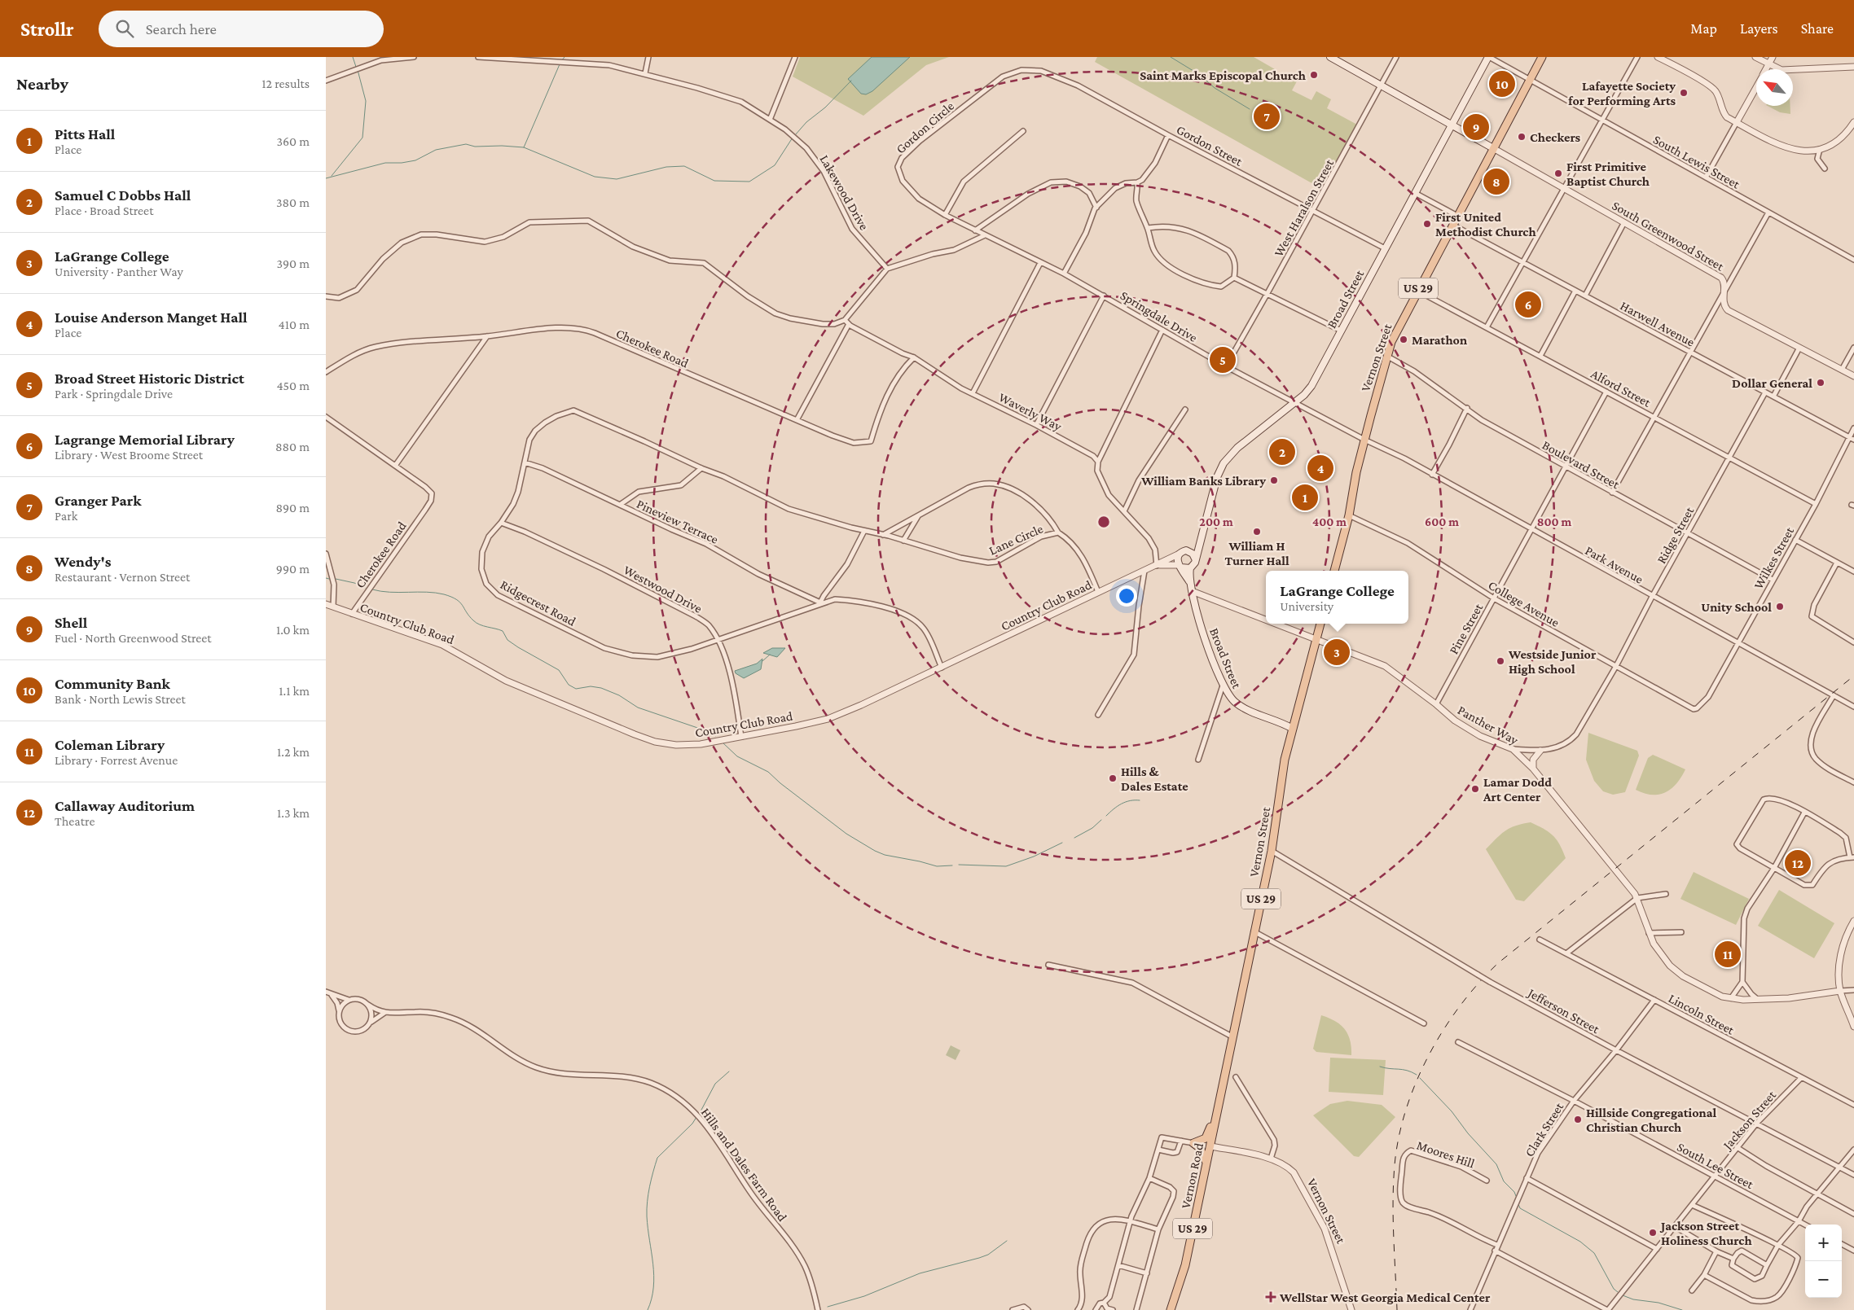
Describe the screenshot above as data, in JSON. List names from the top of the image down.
{
  "streets": {
    "main road": [
      "US 29",
      "Broad Street",
      "Vernon Street",
      "Vernon Road"
    ],
    "street": [
      "Gordon Circle",
      "Gordon Street",
      "South Lewis Street",
      "Lakewood Drive",
      "West Haralson Street",
      "South Greenwood Street",
      "Springdale Drive",
      "Harwell Avenue",
      "Cherokee Road",
      "Alford Street",
      "Waverly Way",
      "Boulevard Street",
      "Pineview Terrace",
      "Ridge Street",
      "Lane Circle",
      "Wilkes Street",
      "Park Avenue",
      "Westwood Drive",
      "Ridgecrest Road",
      "College Avenue",
      "Country Club Road",
      "Pine Street",
      "Panther Way",
      "Jefferson Street",
      "Lincoln Street",
      "Jackson Street",
      "Clark Street",
      "Moores Hill",
      "Hills and Dales Farm Road",
      "South Lee Street"
    ]
  },
  "crossings": [
    ["Gordon Circle", "Gordon Street"],
    ["Gordon Circle", "Springdale Drive"],
    ["Gordon Street", "West Haralson Street"],
    ["Gordon Street", "Broad Street"],
    ["South Lewis Street", "Broad Street"],
    ["South Lewis Street", "Vernon Street"],
    ["West Haralson Street", "Springdale Drive"],
    ["South Greenwood Street", "Vernon Street"],
    ["Broad Street", "Springdale Drive"],
    ["Broad Street", "Vernon Street"],
    ["Broad Street", "Country Club Road"],
    ["Broad Street", "Panther Way"],
    ["Springdale Drive", "Vernon Street"],
    ["Springdale Drive", "Park Avenue"],
    ["Harwell Avenue", "Vernon Street"],
    ["Harwell Avenue", "Ridge Street"],
    ["Harwell Avenue", "Wilkes Street"],
    ["Cherokee Road", "Waverly Way"],
    ["Cherokee Road", "Country Club Road"],
    ["Vernon Street", "Alford Street"],
    ["Vernon Street", "Boulevard Street"],
    ["Vernon Street", "Park Avenue"],
    ["Vernon Street", "College Avenue"],
    ["Vernon Street", "Panther Way"],
    ["Vernon Street", "Jefferson Street"],
    ["Vernon Street", "Vernon Road"],
    ["Alford Street", "Ridge Street"],
    ["Alford Street", "Wilkes Street"],
    ["Alford Street", "Pine Street"],
    ["Boulevard Street", "Ridge Street"],
    ["Boulevard Street", "Wilkes Street"],
    ["Boulevard Street", "Pine Street"],
    ["Pineview Terrace", "Ridgecrest Road"],
    ["Ridge Street", "Park Avenue"],
    ["Ridge Street", "College Avenue"],
    ["Ridge Street", "Panther Way"],
    ["Lane Circle", "Ridgecrest Road"],
    ["Lane Circle", "Country Club Road"],
    ["Wilkes Street", "Park Avenue"],
    ["Wilkes Street", "College Avenue"],
    ["Park Avenue", "Pine Street"],
    ["Westwood Drive", "Ridgecrest Road"],
    ["Westwood Drive", "Country Club Road"],
    ["Ridgecrest Road", "Country Club Road"],
    ["College Avenue", "Pine Street"],
    ["Pine Street", "Panther Way"],
    ["Jefferson Street", "Jackson Street"],
    ["Jefferson Street", "Clark Street"],
    ["Lincoln Street", "Jackson Street"],
    ["Lincoln Street", "Clark Street"],
    ["Jackson Street", "South Lee Street"],
    ["Clark Street", "Moores Hill"],
    ["Clark Street", "South Lee Street"]
  ],
  "places": {
    "other": [
      "Saint Marks Episcopal Church",
      "Lafayette Society for Performing Arts",
      "Checkers",
      "First Primitive Baptist Church",
      "First United Methodist Church",
      "Marathon",
      "Dollar General",
      "William Banks Library",
      "William H Turner Hall",
      "Unity School",
      "Westside Junior High School",
      "Hills & Dales Estate",
      "Lamar Dodd Art Center",
      "Hillside Congregational Christian Church",
      "Jackson Street Holiness Church"
    ],
    "health": ["WellStar West Georgia Medical Center"]
  },
  "north": "top left",
  "page": {
    "header": "Strollr",
    "search": "Search here",
    "nav": ["Map", "Layers", "Share"],
    "heading": ["Nearby", "12 results"],
    "pins": [
      "10",
      "7",
      "9",
      "8",
      "6",
      "5",
      "2",
      "4",
      "1",
      "3",
      "12",
      "11"
    ],
    "list": [
      {
        "mark": "1",
        "name": "Pitts Hall",
        "note": "Place",
        "value": "360 m"
      },
      {
        "mark": "2",
        "name": "Samuel C Dobbs Hall",
        "note": "Place · Broad Street",
        "value": "380 m"
      },
      {
        "mark": "3",
        "name": "LaGrange College",
        "note": "University · Panther Way",
        "value": "390 m"
      },
      {
        "mark": "4",
        "name": "Louise Anderson Manget Hall",
        "note": "Place",
        "value": "410 m"
      },
      {
        "mark": "5",
        "name": "Broad Street Historic District",
        "note": "Park · Springdale Drive",
        "value": "450 m"
      },
      {
        "mark": "6",
        "name": "Lagrange Memorial Library",
        "note": "Library · West Broome Street",
        "value": "880 m"
      },
      {
        "mark": "7",
        "name": "Granger Park",
        "note": "Park",
        "value": "890 m"
      },
      {
        "mark": "8",
        "name": "Wendy's",
        "note": "Restaurant · Vernon Street",
        "value": "990 m"
      },
      {
        "mark": "9",
        "name": "Shell",
        "note": "Fuel · North Greenwood Street",
        "value": "1.0 km"
      },
      {
        "mark": "10",
        "name": "Community Bank",
        "note": "Bank · North Lewis Street",
        "value": "1.1 km"
      },
      {
        "mark": "11",
        "name": "Coleman Library",
        "note": "Library · Forrest Avenue",
        "value": "1.2 km"
      },
      {
        "mark": "12",
        "name": "Callaway Auditorium",
        "note": "Theatre",
        "value": "1.3 km"
      }
    ],
    "popup": ["LaGrange College", "University"],
    "map_buttons": ["+", "−"]
  },
  "rings": [
    "200 m",
    "400 m",
    "600 m",
    "800 m"
  ]
}
